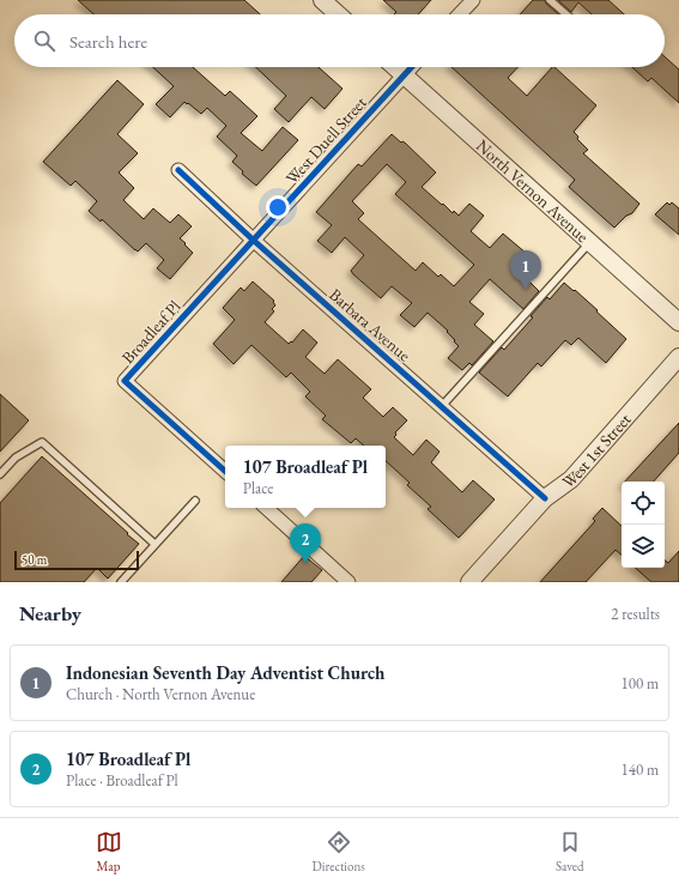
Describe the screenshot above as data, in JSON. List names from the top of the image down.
{
  "streets": {
    "street": [
      "West Duell Street",
      "North Vernon Avenue",
      "Barbara Avenue",
      "Broadleaf Pl",
      "West 1st Street"
    ]
  },
  "crossings": [
    ["West Duell Street", "North Vernon Avenue"],
    ["West Duell Street", "Barbara Avenue"],
    ["West Duell Street", "Broadleaf Pl"],
    ["Barbara Avenue", "Broadleaf Pl"],
    ["Barbara Avenue", "West 1st Street"]
  ],
  "scale_bar": "50 m",
  "page": {
    "search": "Search here",
    "pins": ["1", "2"],
    "popup": ["107 Broadleaf Pl", "Place"],
    "scale": "50 m",
    "heading": ["Nearby", "2 results"],
    "list": [
      {
        "mark": "1",
        "name": "Indonesian Seventh Day Adventist Church",
        "note": "Church · North Vernon Avenue",
        "value": "100 m"
      },
      {
        "mark": "2",
        "name": "107 Broadleaf Pl",
        "note": "Place · Broadleaf Pl",
        "value": "140 m"
      }
    ],
    "nav": ["Map", "Directions", "Saved"]
  }
}
